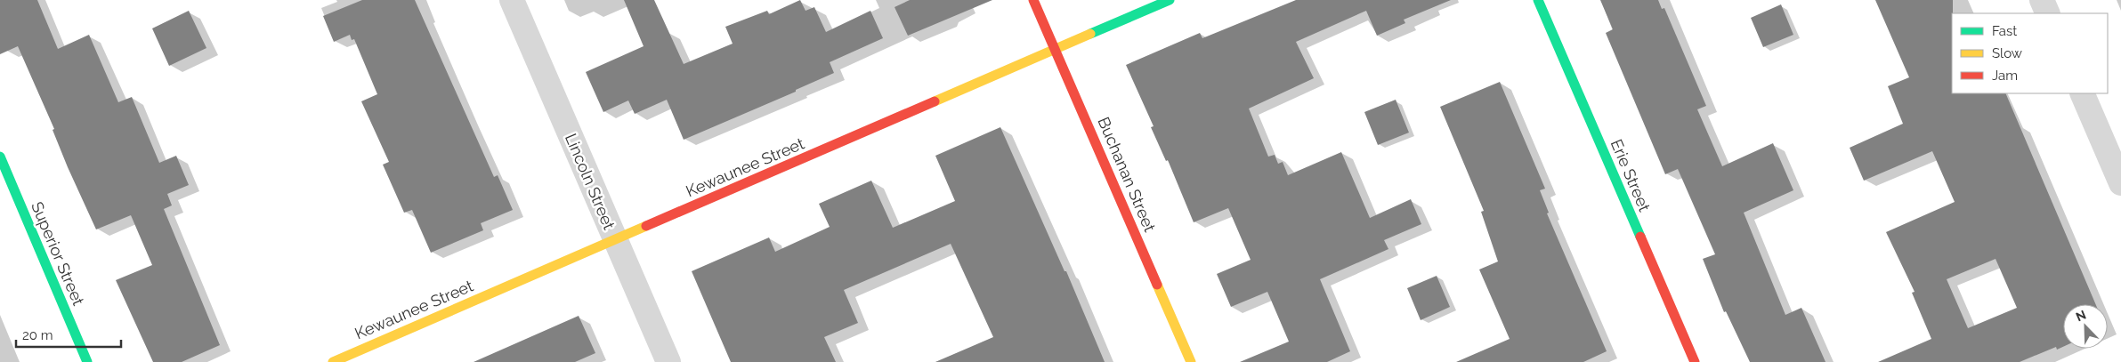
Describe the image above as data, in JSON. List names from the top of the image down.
{
  "streets": {
    "street": [
      "Kewaunee Street",
      "Buchanan Street",
      "Erie Street",
      "Lincoln Street",
      "Superior Street"
    ]
  },
  "crossings": [
    ["Kewaunee Street", "Buchanan Street"],
    ["Kewaunee Street", "Lincoln Street"]
  ],
  "legend": ["Fast", "Slow", "Jam"],
  "scale_bar": "20 m",
  "north": "top left"
}
